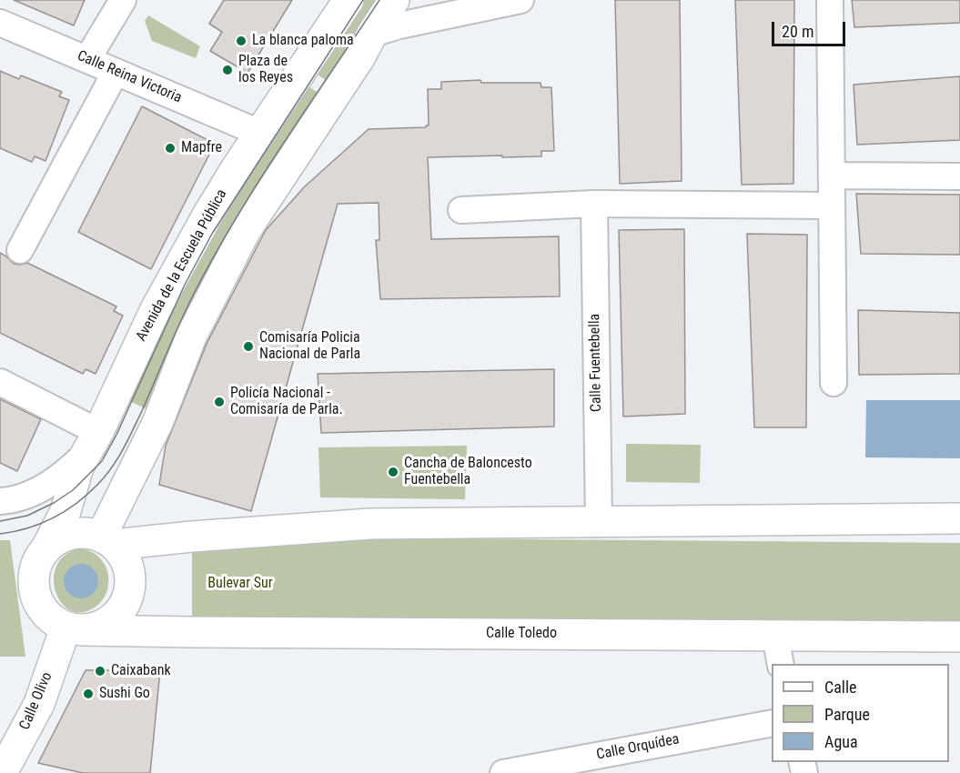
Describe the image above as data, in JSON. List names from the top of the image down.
{
  "streets": {
    "street": [
      "Calle Reina Victoria",
      "Avenida de la Escuela Pública",
      "Calle Fuentebella",
      "Calle Toledo",
      "Calle Olivo",
      "Calle Orquídea"
    ]
  },
  "crossings": [
    ["Calle Reina Victoria", "Avenida de la Escuela Pública"],
    ["Avenida de la Escuela Pública", "Calle Toledo"],
    ["Avenida de la Escuela Pública", "Calle Olivo"],
    ["Calle Toledo", "Calle Olivo"]
  ],
  "parks": ["Bulevar Sur"],
  "places": [
    "La blanca paloma",
    "Plaza de los Reyes",
    "Mapfre",
    "Comisaría Policia Nacional de Parla",
    "Policía Nacional - Comisaría de Parla.",
    "Cancha de Baloncesto Fuentebella",
    "Caixabank",
    "Sushi Go"
  ],
  "legend": ["Calle", "Parque", "Agua"],
  "scale_bar": "20 m"
}
